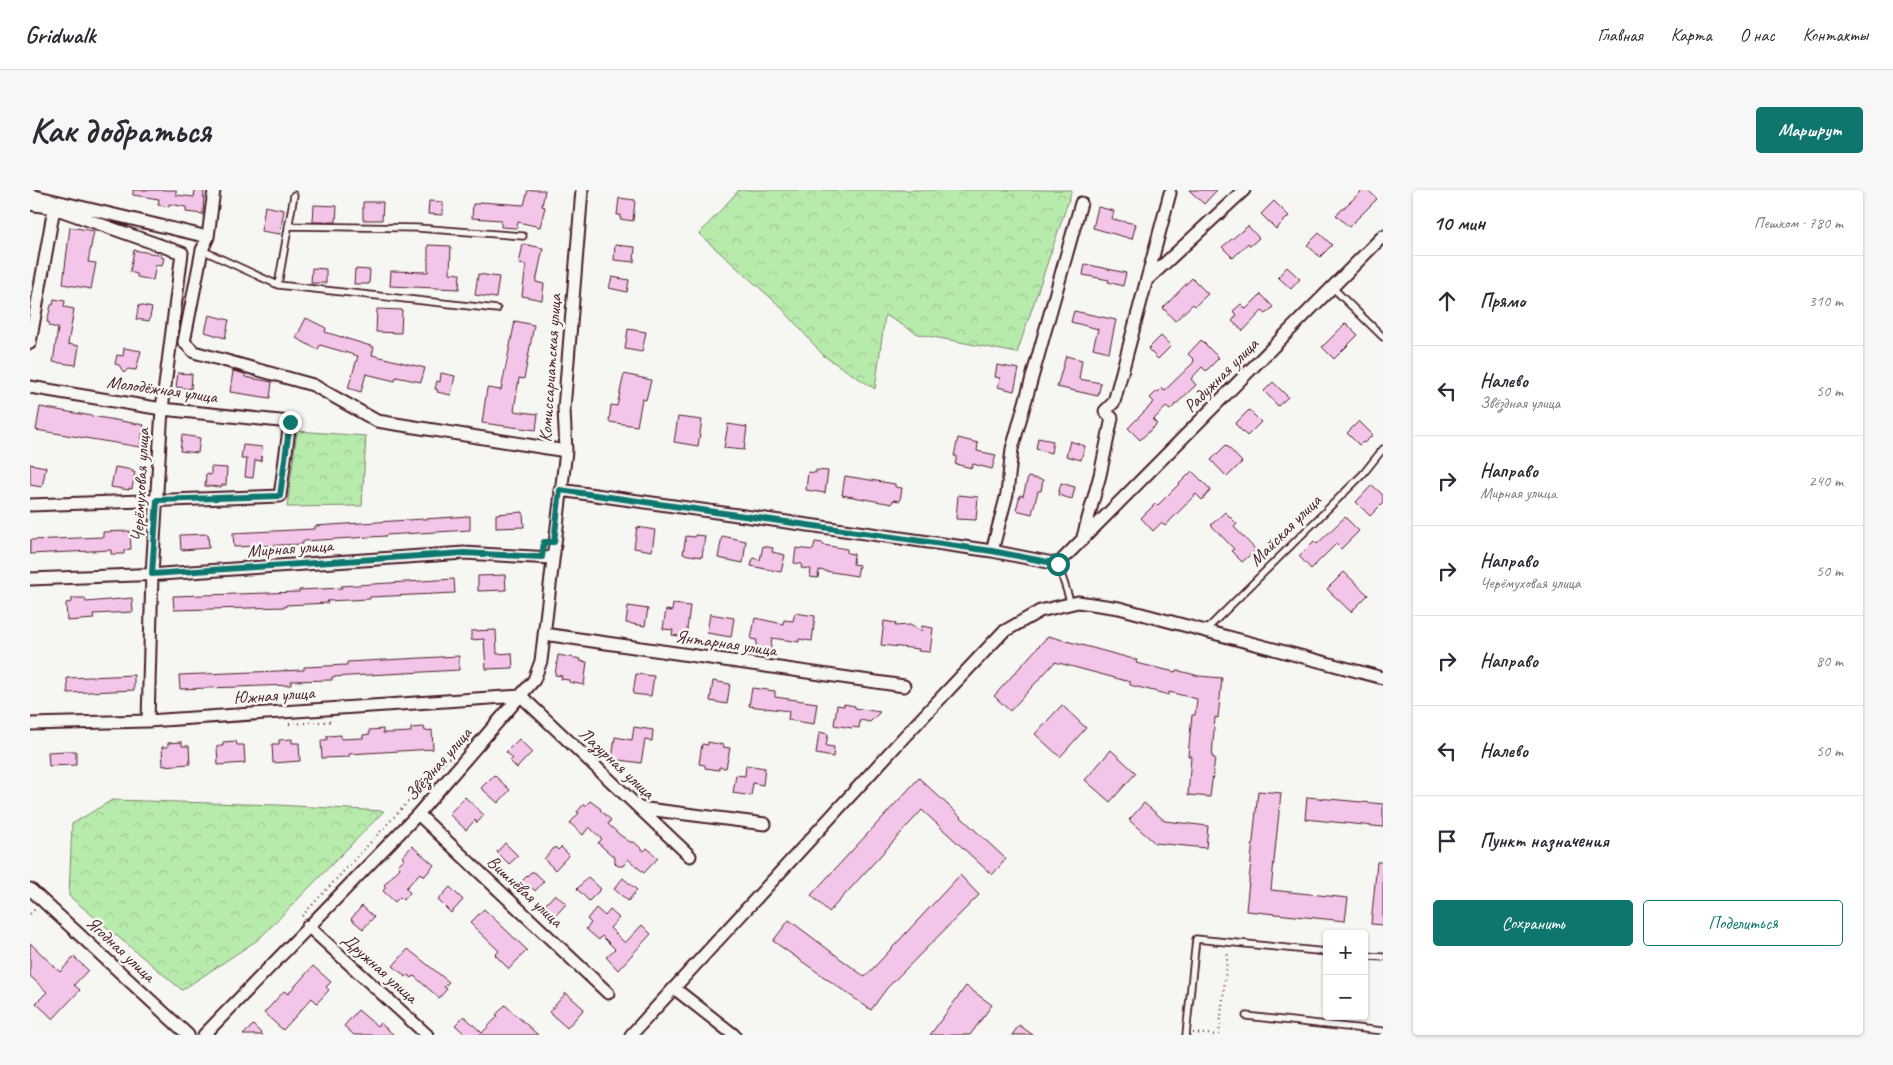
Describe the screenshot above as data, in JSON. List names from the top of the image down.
{
  "streets": {
    "street": [
      "Комиссариатская улица",
      "Радужная улица",
      "Молодёжная улица",
      "Черёмуховая улица",
      "Мирная улица",
      "Янтарная улица",
      "Южная улица",
      "Лазурная улица",
      "Звёздная улица",
      "Вишнёвая улица",
      "Ягодная улица",
      "Дружная улица"
    ],
    "lane": ["Майская улица"]
  },
  "crossings": [
    ["Комиссариатская улица", "Звёздная улица"],
    ["Молодёжная улица", "Черёмуховая улица"],
    ["Черёмуховая улица", "Мирная улица"],
    ["Черёмуховая улица", "Южная улица"],
    ["Мирная улица", "Звёздная улица"],
    ["Янтарная улица", "Звёздная улица"],
    ["Южная улица", "Лазурная улица"],
    ["Южная улица", "Звёздная улица"],
    ["Лазурная улица", "Звёздная улица"],
    ["Звёздная улица", "Вишнёвая улица"],
    ["Звёздная улица", "Дружная улица"]
  ],
  "page": {
    "header": "Gridwalk",
    "nav": [
      "Главная",
      "Карта",
      "О нас",
      "Контакты"
    ],
    "buttons": [
      "Маршрут",
      ["Сохранить", "Поделиться"]
    ],
    "title": "Как добраться",
    "heading": ["10 мин", "Пешком · 780 m"],
    "list": [
      ["Прямо", "310 m"],
      ["Налево", "Звёздная улица", "50 m"],
      ["Направо", "Мирная улица", "240 m"],
      ["Направо", "Черёмуховая улица", "50 m"],
      ["Направо", "80 m"],
      ["Налево", "50 m"],
      "Пункт назначения"
    ],
    "map_buttons": ["+", "−"]
  }
}
